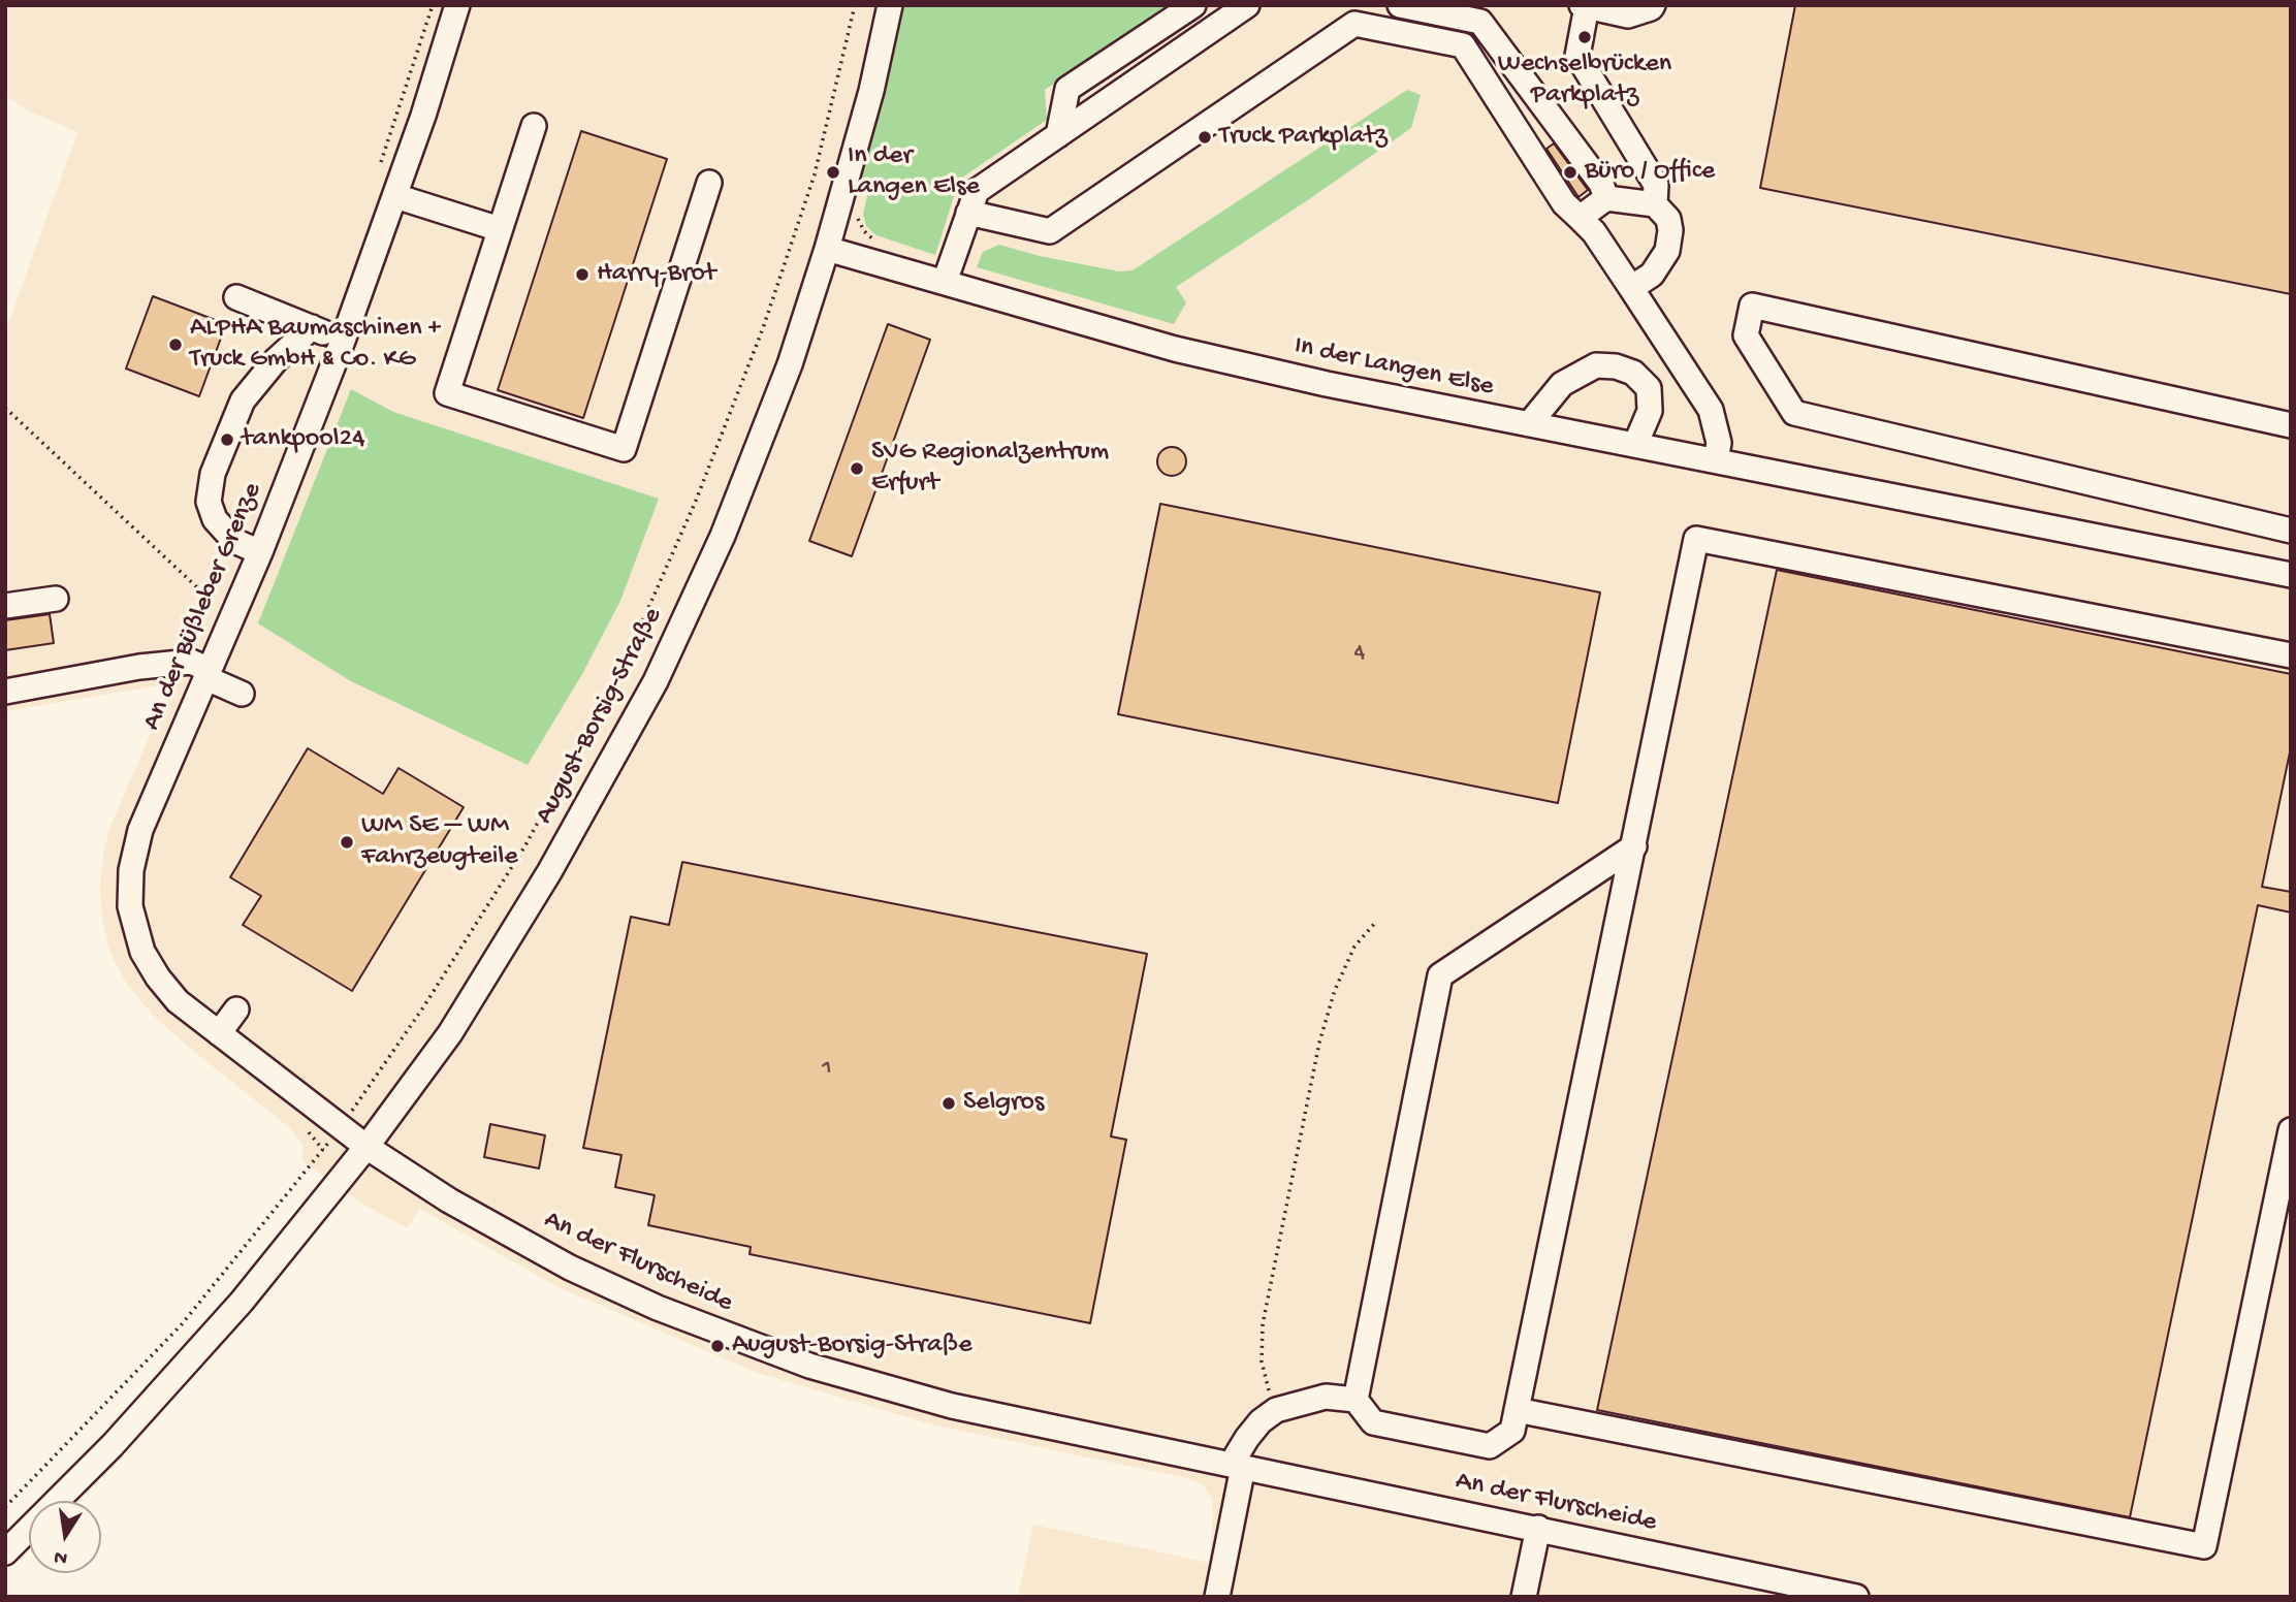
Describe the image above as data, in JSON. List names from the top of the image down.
{
  "streets": {
    "street": [
      "In der Langen Else",
      "An der Büßleber Grenze",
      "August-Borsig-Straße",
      "An der Flurscheide"
    ]
  },
  "crossings": [
    ["In der Langen Else", "August-Borsig-Straße"],
    ["An der Büßleber Grenze", "August-Borsig-Straße"],
    ["An der Büßleber Grenze", "An der Flurscheide"],
    ["August-Borsig-Straße", "An der Flurscheide"]
  ],
  "places": [
    "Wechselbrücken Parkplatz",
    "Truck Parkplatz",
    "In der Langen Else",
    "Büro / Office",
    "Harry-Brot",
    "ALPHA Baumaschinen + Truck GmbH & Co. KG",
    "tankpool24",
    "SVG Regionalzentrum Erfurt",
    "WM SE – WM Fahrzeugteile",
    "Selgros",
    "August-Borsig-Straße"
  ],
  "house_numbers": ["4", "1"],
  "north": "bottom"
}
